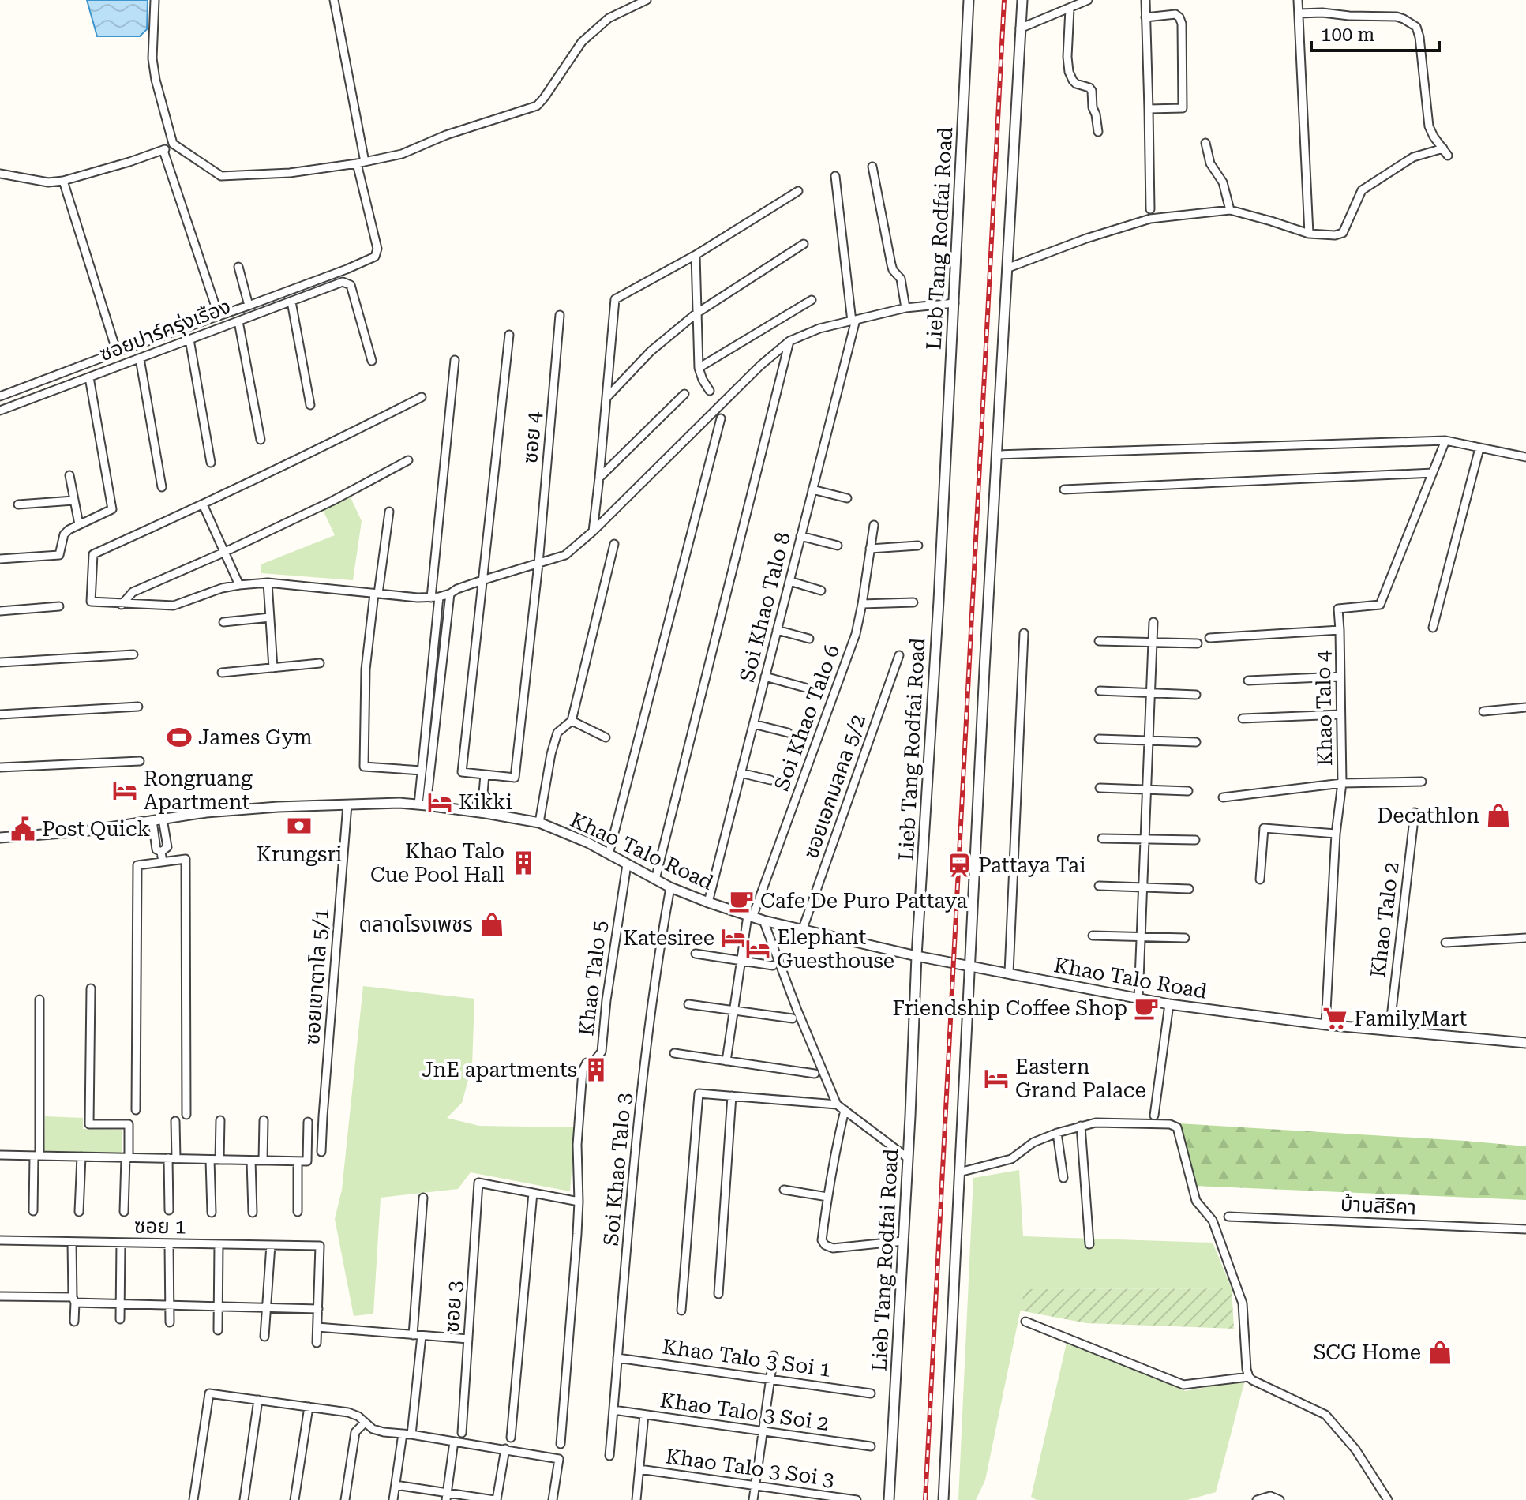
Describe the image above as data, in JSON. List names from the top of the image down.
{
  "streets": {
    "street": [
      "Lieb Tang Rodfai Road",
      "ซอยปาร์ครุ่งเรือง",
      "ซอย 4",
      "Soi Khao Talo 8",
      "Khao Talo 4",
      "Soi Khao Talo 6",
      "ซอยเอกมลคล 5/2",
      "Khao Talo Road",
      "Khao Talo 2",
      "ซอยเขาตาโล 5/1",
      "Khao Talo 5",
      "Soi Khao Talo 3",
      "บ้านสิริคา",
      "ซอย 1",
      "ซอย 3",
      "Khao Talo 3 Soi 1",
      "Khao Talo 3 Soi 2",
      "Khao Talo 3 Soi 3"
    ]
  },
  "crossings": [
    ["Lieb Tang Rodfai Road", "Khao Talo Road"],
    ["Soi Khao Talo 8", "Khao Talo Road"],
    ["Khao Talo 4", "Khao Talo Road"],
    ["Soi Khao Talo 6", "Khao Talo Road"],
    ["ซอยเอกมลคล 5/2", "Khao Talo Road"],
    ["Khao Talo Road", "Khao Talo 2"],
    ["Khao Talo Road", "ซอยเขาตาโล 5/1"],
    ["Khao Talo Road", "Khao Talo 5"],
    ["Khao Talo Road", "Soi Khao Talo 3"],
    ["Soi Khao Talo 3", "Khao Talo 3 Soi 1"],
    ["Soi Khao Talo 3", "Khao Talo 3 Soi 2"]
  ],
  "places": {
    "sports": ["James Gym"],
    "hotel": [
      "Rongruang Apartment",
      "Kikki",
      "Katesiree",
      "Elephant Guesthouse",
      "Eastern Grand Palace"
    ],
    "shop": ["Decathlon", "ตลาดโรงเพชร", "SCG Home"],
    "bank": ["Krungsri"],
    "public building": ["Post Quick"],
    "building": ["Khao Talo Cue Pool Hall", "JnE apartments"],
    "station": ["Pattaya Tai"],
    "cafe": ["Cafe De Puro Pattaya", "Friendship Coffee Shop"],
    "supermarket": ["FamilyMart"]
  },
  "scale_bar": "100 m"
}
